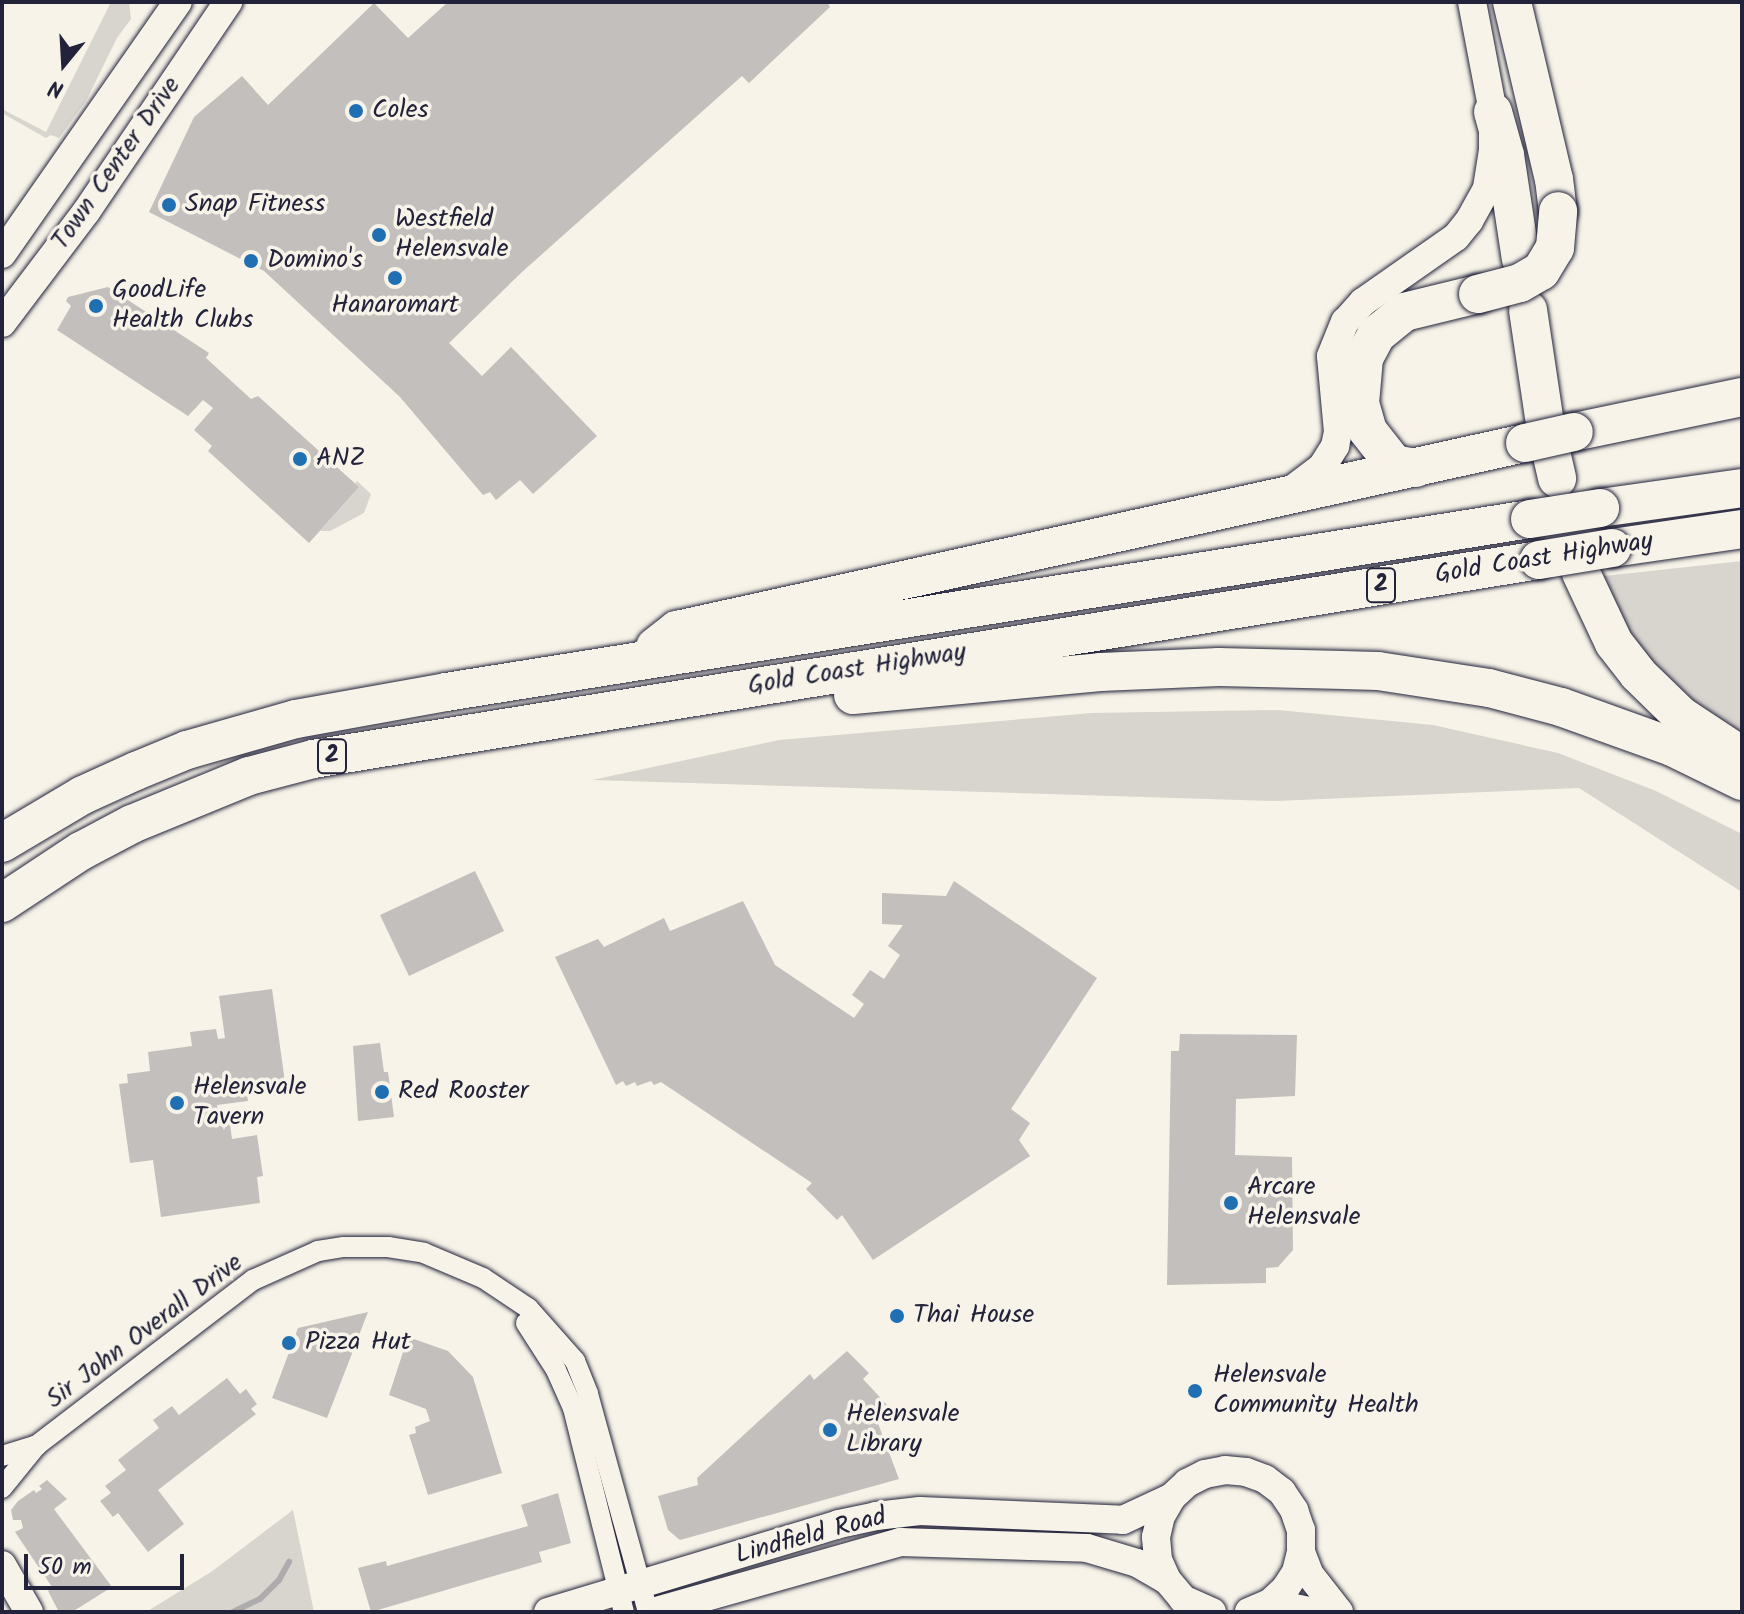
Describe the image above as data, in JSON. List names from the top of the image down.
{
  "streets": {
    "highway": ["Gold Coast Highway", "2"],
    "street": ["Town Center Drive", "Sir John Overall Drive", "Lindfield Road"]
  },
  "crossings": [
    ["Sir John Overall Drive", "Lindfield Road"]
  ],
  "places": [
    "Coles",
    "Snap Fitness",
    "Westfield Helensvale",
    "Domino's",
    "Hanaromart",
    "GoodLife Health Clubs",
    "ANZ",
    "Red Rooster",
    "Helensvale Tavern",
    "Arcare Helensvale",
    "Thai House",
    "Pizza Hut",
    "Helensvale Community Health",
    "Helensvale Library"
  ],
  "scale_bar": "50 m",
  "north": "bottom"
}
